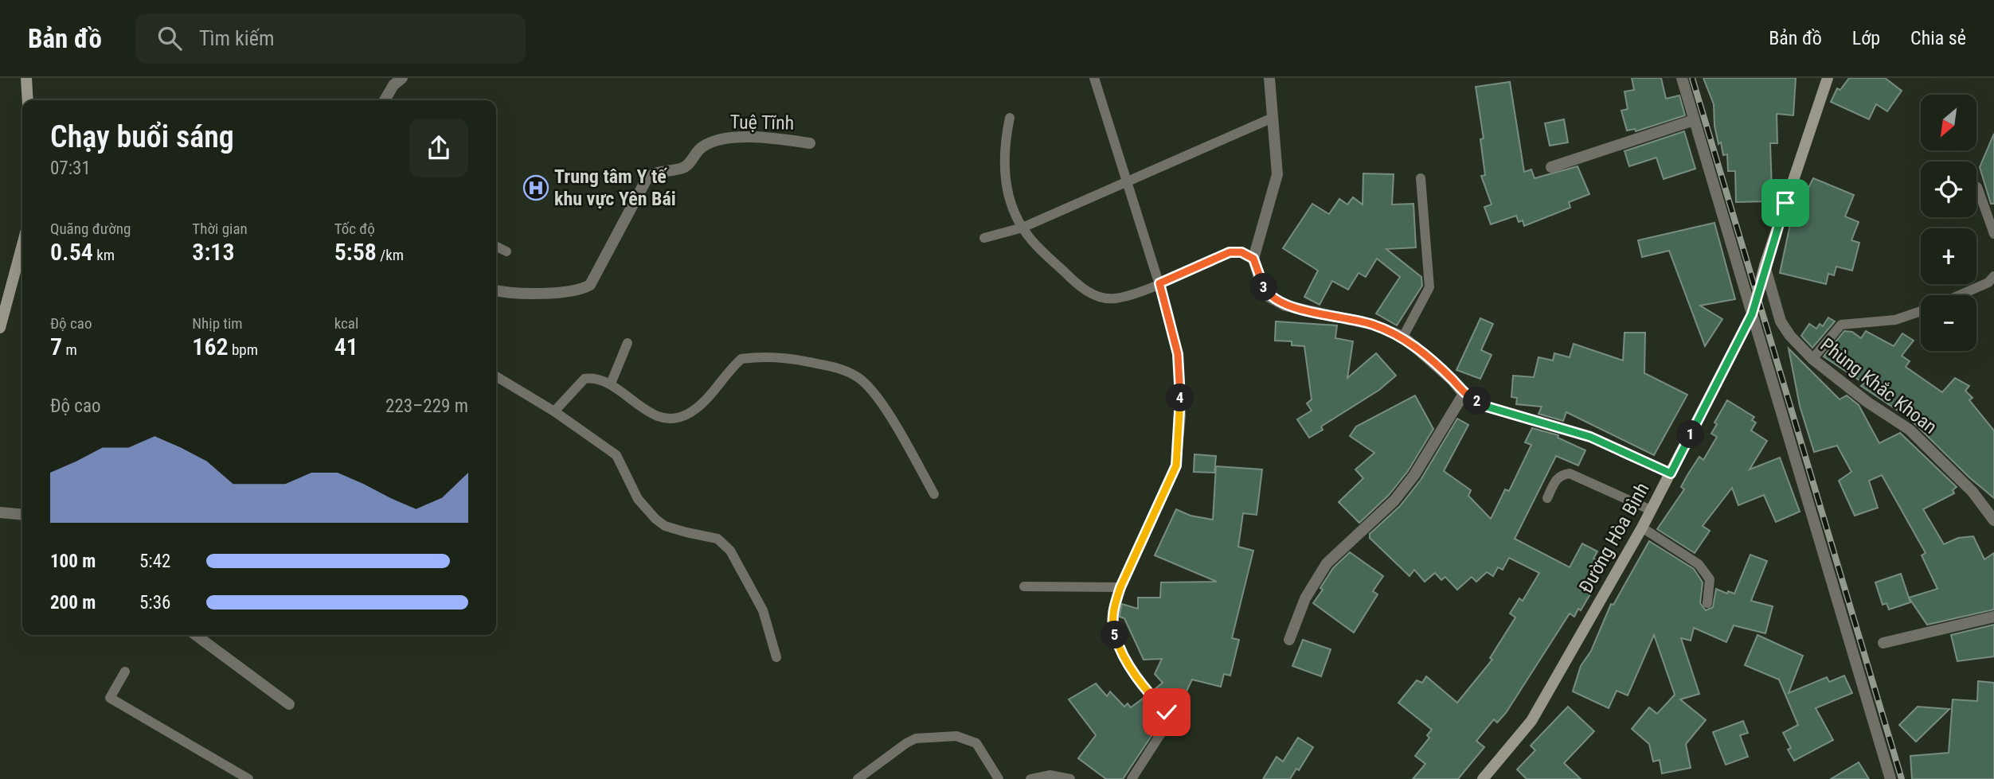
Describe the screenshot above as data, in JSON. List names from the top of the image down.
{
  "streets": {
    "street": ["Tuệ Tĩnh", "Phùng Khắc Khoan", "Đường Hòa Bình"]
  },
  "crossings": [
    ["Phùng Khắc Khoan", "Đường Hòa Bình"]
  ],
  "places": {
    "hospital": ["Trung tâm Y tế khu vực Yên Bái"]
  },
  "north": "bottom left",
  "page": {
    "header": "Bản đồ",
    "search": "Tìm kiếm",
    "nav": ["Bản đồ", "Lớp", "Chia sẻ"],
    "map_buttons": ["+", "−"],
    "heading": ["Chạy buổi sáng", "07:31"],
    "stats": [
      ["Quãng đường", "0.54 km"],
      ["Thời gian", "3:13"],
      ["Tốc độ", "5:58 /km"],
      ["Độ cao", "7 m"],
      ["Nhịp tim", "162 bpm"],
      ["kcal", "41"]
    ],
    "pins": [
      "3",
      "4",
      "2",
      "1",
      "5"
    ],
    "chart": ["Độ cao", "223–229 m"],
    "list": [
      {
        "name": "100 m",
        "note": "5:42"
      },
      {
        "name": "200 m",
        "note": "5:36"
      }
    ]
  }
}
